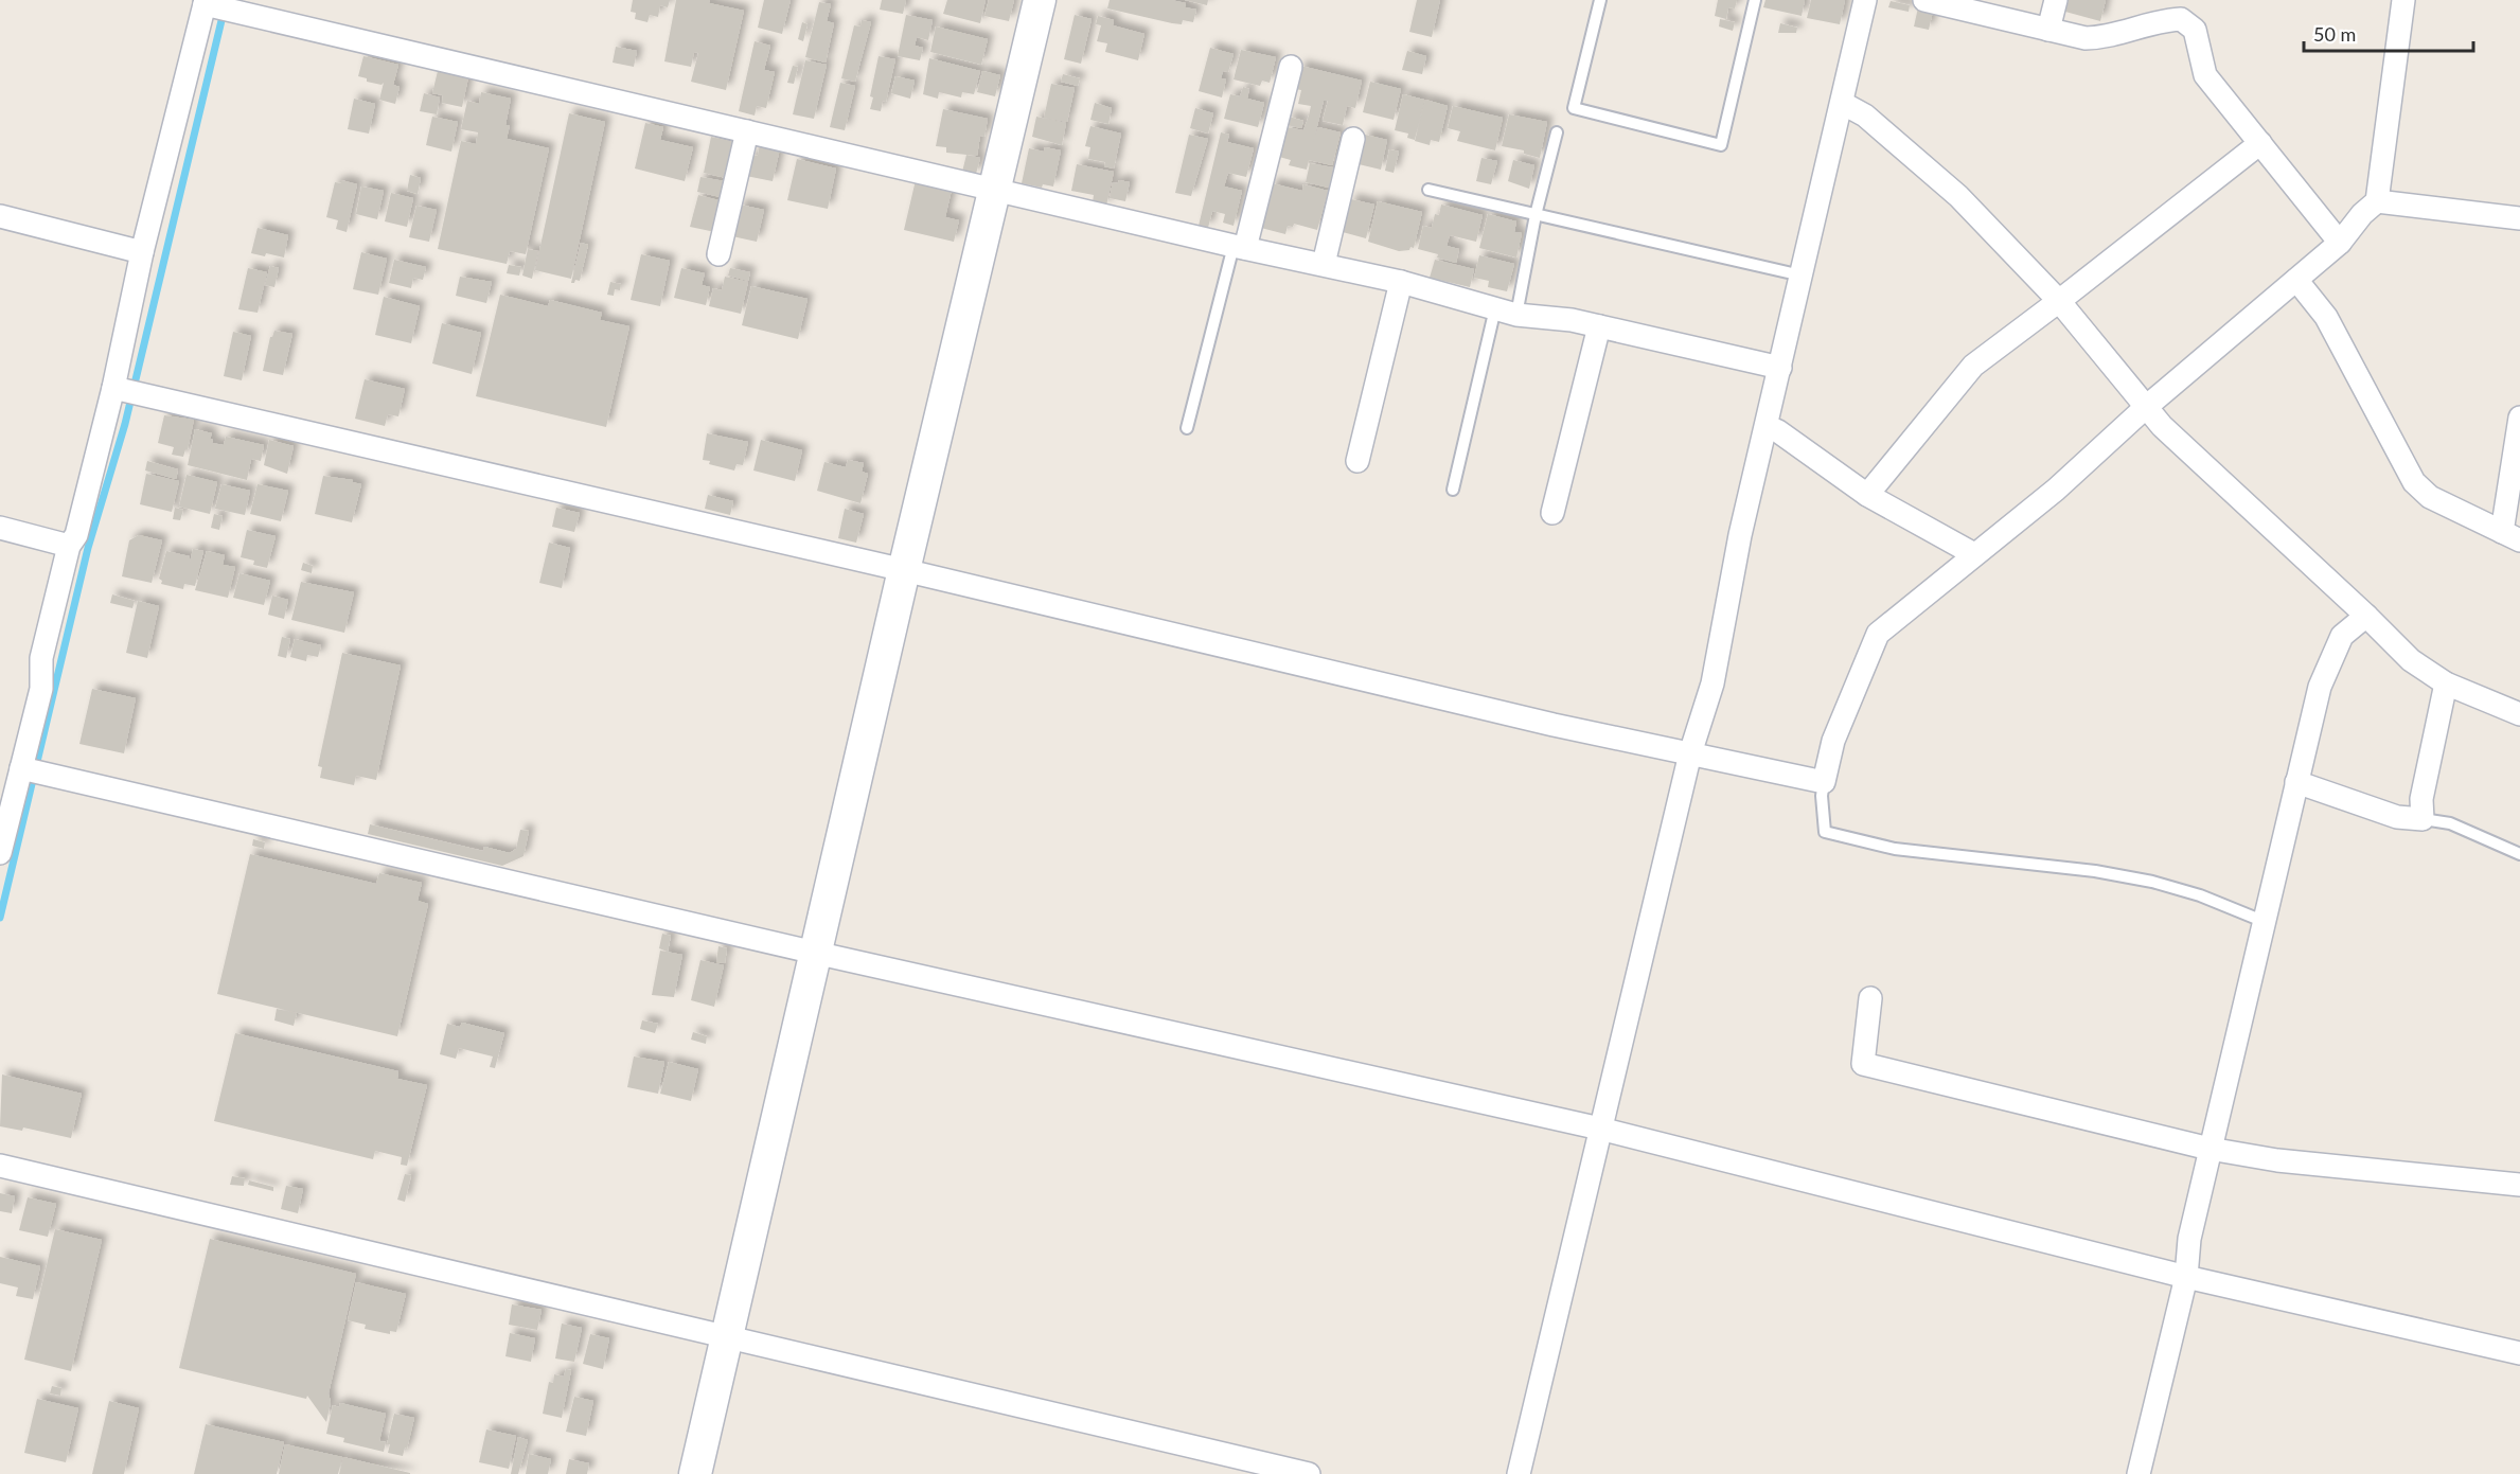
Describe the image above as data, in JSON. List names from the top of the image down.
{
  "scale_bar": "50 m"
}
